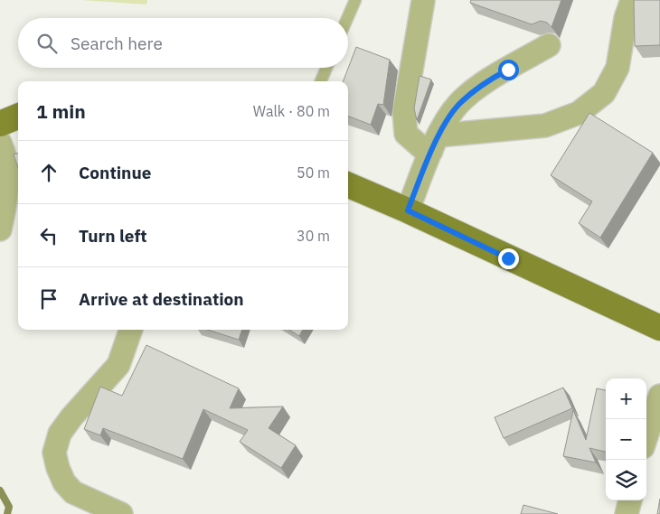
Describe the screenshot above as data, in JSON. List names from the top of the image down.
{
  "page": {
    "search": "Search here",
    "heading": ["1 min", "Walk · 80 m"],
    "list": [
      ["Continue", "50 m"],
      ["Turn left", "30 m"],
      "Arrive at destination"
    ],
    "map_buttons": ["+", "−"]
  }
}
